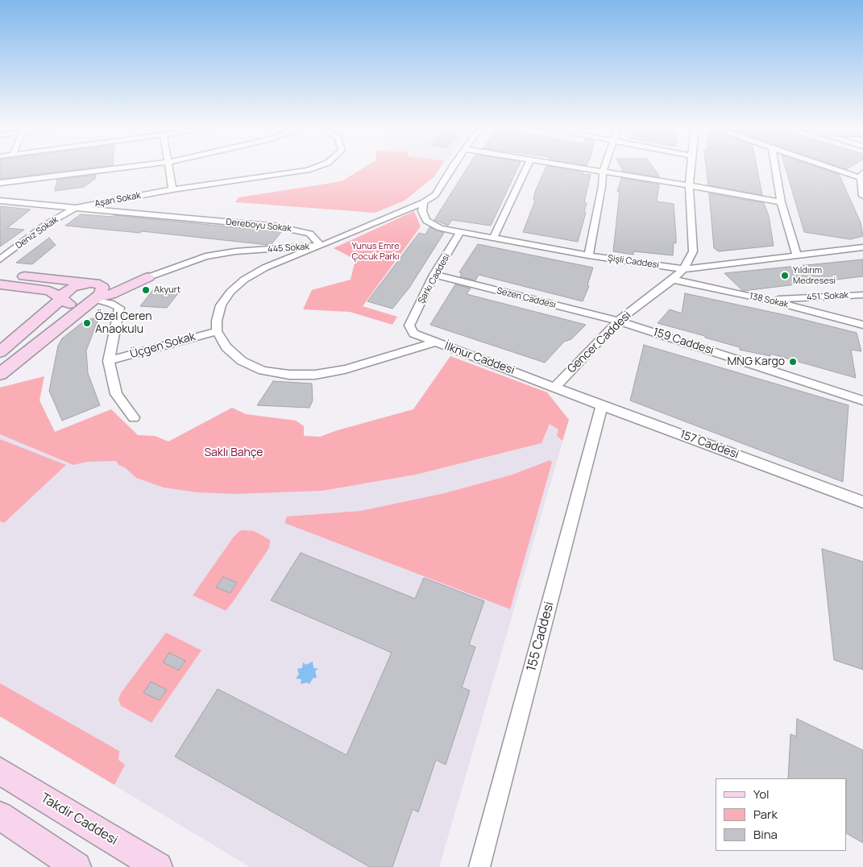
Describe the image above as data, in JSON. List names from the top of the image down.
{
  "streets": {
    "main road": ["445 Sokak", "Takdir Caddesi"],
    "street": [
      "Aşan Sokak",
      "Dereboyu Sokak",
      "Deniz Sokak",
      "Şişli Caddesi",
      "Şarkı Caddesi",
      "451. Sokak",
      "Sezen Caddesi",
      "138 Sokak",
      "159 Caddesi",
      "Gencer Caddesi",
      "Üçgen Sokak",
      "İlknur Caddesi",
      "157 Caddesi",
      "155 Caddesi"
    ]
  },
  "crossings": [
    ["Aşan Sokak", "Dereboyu Sokak"],
    ["Aşan Sokak", "Deniz Sokak"],
    ["Dereboyu Sokak", "Deniz Sokak"],
    ["Dereboyu Sokak", "445 Sokak"],
    ["445 Sokak", "Şişli Caddesi"],
    ["Şişli Caddesi", "Şarkı Caddesi"],
    ["Şişli Caddesi", "Gencer Caddesi"],
    ["Şarkı Caddesi", "Sezen Caddesi"],
    ["Şarkı Caddesi", "İlknur Caddesi"],
    ["451. Sokak", "138 Sokak"],
    ["Sezen Caddesi", "159 Caddesi"],
    ["Sezen Caddesi", "Gencer Caddesi"],
    ["138 Sokak", "Gencer Caddesi"],
    ["159 Caddesi", "Gencer Caddesi"],
    ["Gencer Caddesi", "İlknur Caddesi"],
    ["Gencer Caddesi", "157 Caddesi"],
    ["İlknur Caddesi", "157 Caddesi"],
    ["157 Caddesi", "155 Caddesi"]
  ],
  "parks": ["Yunus Emre Çocuk Parkı", "Saklı Bahçe"],
  "places": [
    "Yıldırım Medresesi",
    "Akyurt",
    "Özel Ceren Anaokulu",
    "MNG Kargo"
  ],
  "legend": ["Yol", "Park", "Bina"]
}
